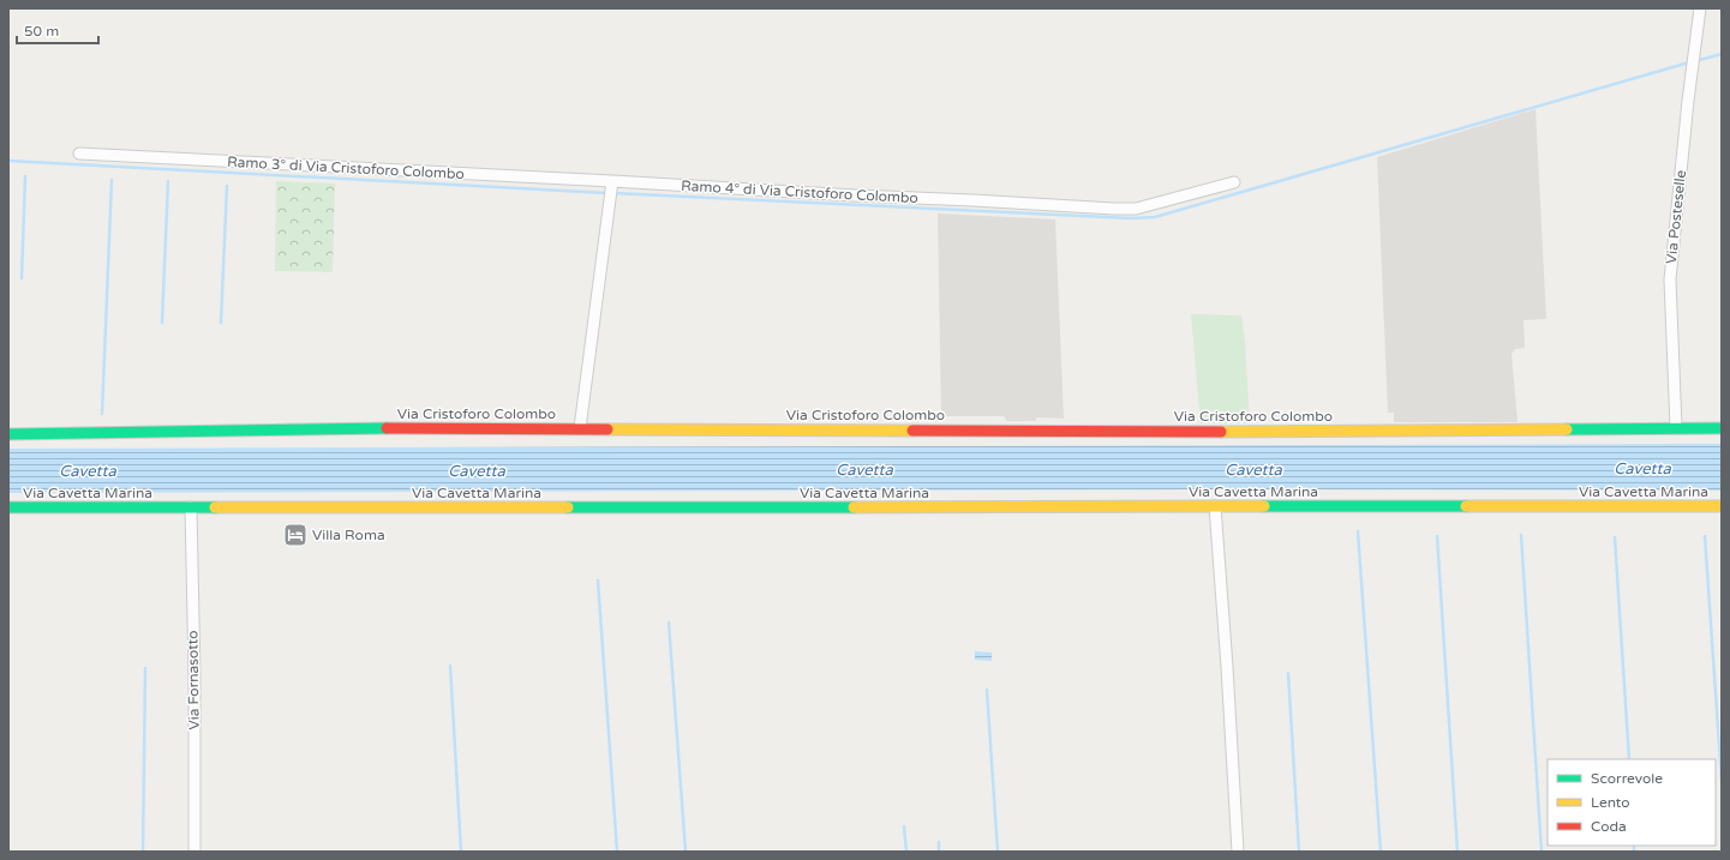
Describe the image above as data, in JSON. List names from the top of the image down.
{
  "streets": {
    "street": [
      "Ramo 3° di Via Cristoforo Colombo",
      "Ramo 4° di Via Cristoforo Colombo",
      "Via Posteselle",
      "Via Cristoforo Colombo",
      "Via Cavetta Marina",
      "Via Fornasotto"
    ]
  },
  "crossings": [
    ["Ramo 3° di Via Cristoforo Colombo", "Ramo 4° di Via Cristoforo Colombo"],
    ["Via Posteselle", "Via Cristoforo Colombo"],
    ["Via Cavetta Marina", "Via Fornasotto"]
  ],
  "water": ["Cavetta"],
  "places": {
    "hotel": ["Villa Roma"]
  },
  "legend": ["Scorrevole", "Lento", "Coda"],
  "scale_bar": "50 m"
}
